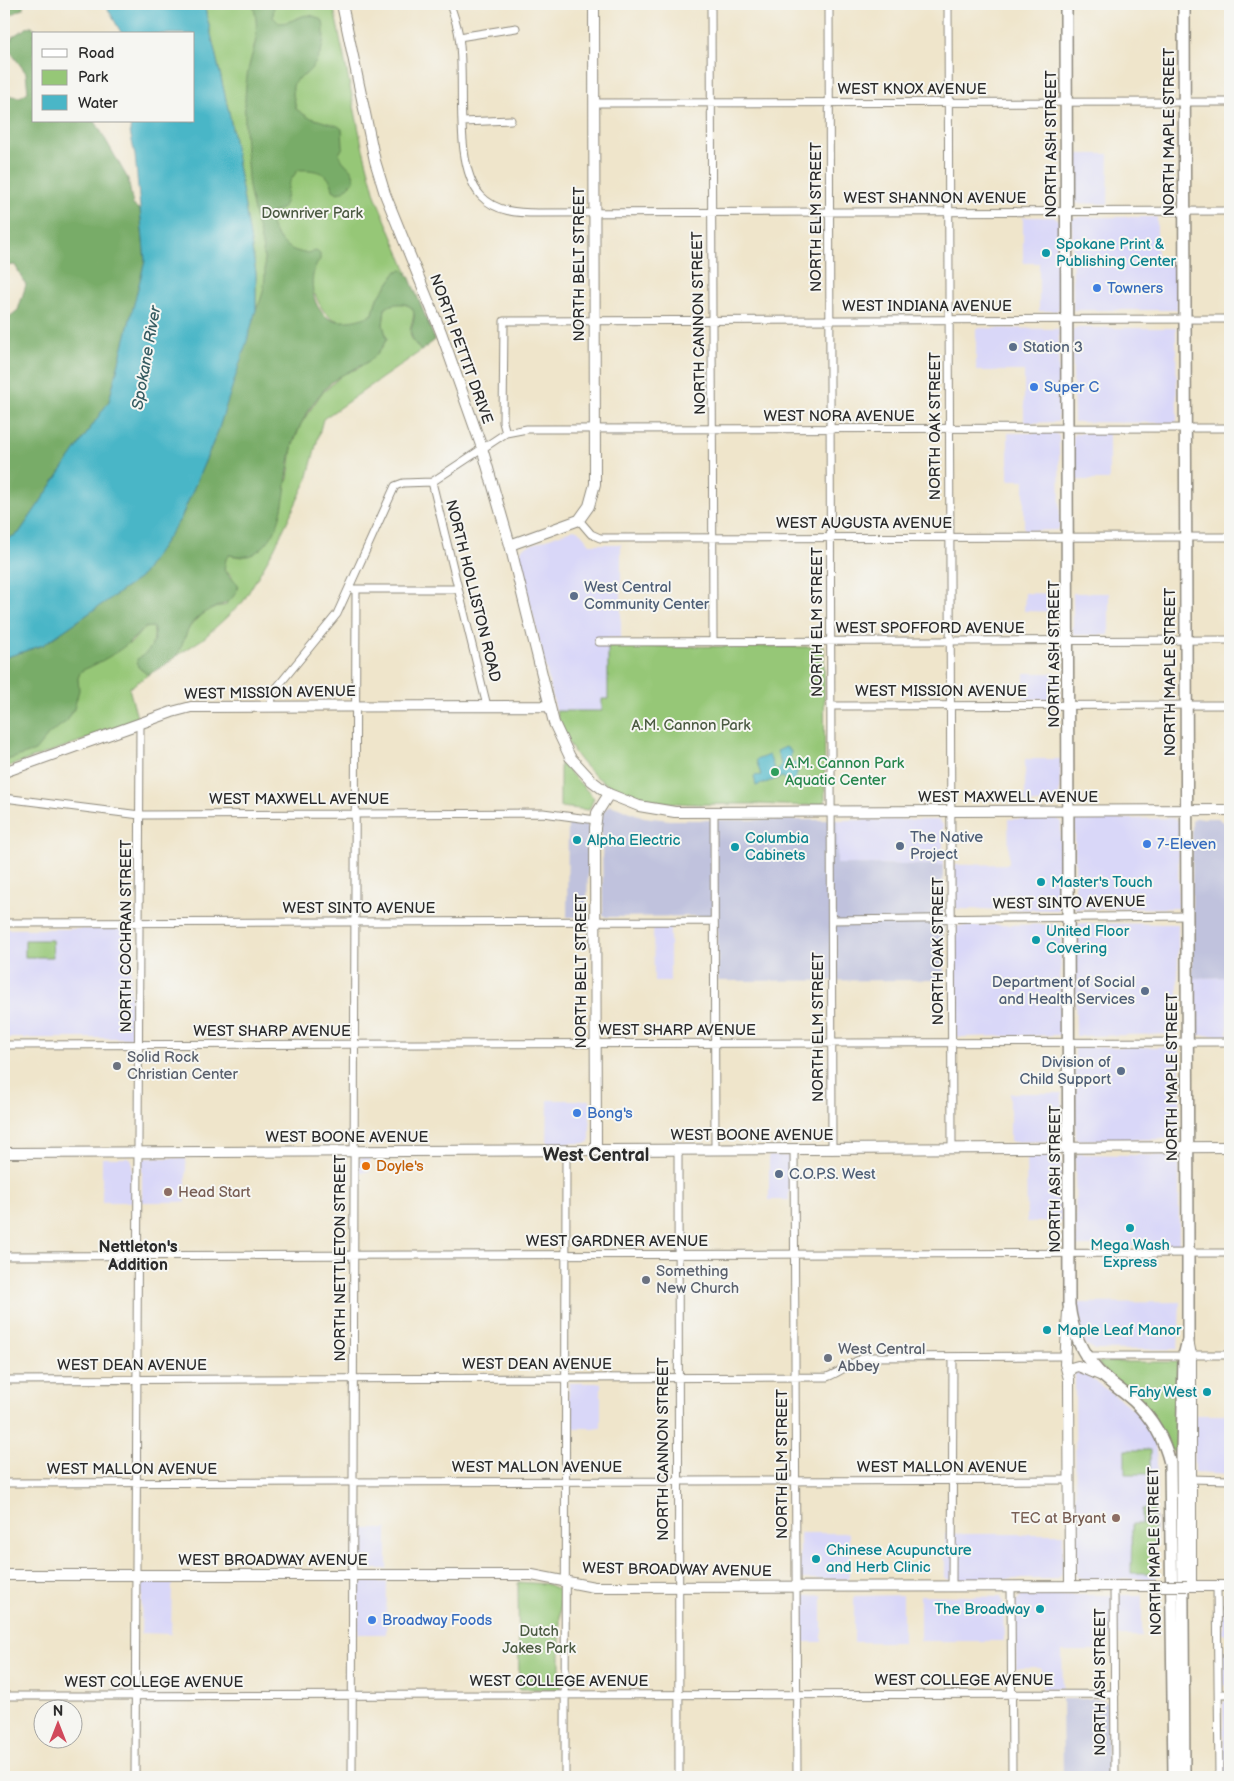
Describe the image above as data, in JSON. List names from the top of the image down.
{
  "streets": {
    "main road": ["NORTH MAPLE STREET", "NORTH ASH STREET"],
    "street": [
      "WEST KNOX AVENUE",
      "WEST SHANNON AVENUE",
      "NORTH ELM STREET",
      "NORTH BELT STREET",
      "WEST INDIANA AVENUE",
      "NORTH CANNON STREET",
      "NORTH PETTIT DRIVE",
      "WEST NORA AVENUE",
      "NORTH OAK STREET",
      "WEST AUGUSTA AVENUE",
      "NORTH HOLLISTON ROAD",
      "WEST SPOFFORD AVENUE",
      "WEST MISSION AVENUE",
      "WEST MAXWELL AVENUE",
      "WEST SINTO AVENUE",
      "NORTH COCHRAN STREET",
      "WEST SHARP AVENUE",
      "WEST BOONE AVENUE",
      "WEST GARDNER AVENUE",
      "NORTH NETTLETON STREET",
      "WEST DEAN AVENUE",
      "WEST MALLON AVENUE",
      "WEST BROADWAY AVENUE",
      "WEST COLLEGE AVENUE"
    ]
  },
  "crossings": [
    ["WEST KNOX AVENUE", "NORTH MAPLE STREET"],
    ["WEST KNOX AVENUE", "NORTH ASH STREET"],
    ["WEST KNOX AVENUE", "NORTH ELM STREET"],
    ["WEST KNOX AVENUE", "NORTH BELT STREET"],
    ["WEST KNOX AVENUE", "NORTH CANNON STREET"],
    ["WEST KNOX AVENUE", "NORTH OAK STREET"],
    ["NORTH MAPLE STREET", "NORTH ASH STREET"],
    ["NORTH MAPLE STREET", "WEST SHANNON AVENUE"],
    ["NORTH MAPLE STREET", "WEST INDIANA AVENUE"],
    ["NORTH MAPLE STREET", "WEST NORA AVENUE"],
    ["NORTH MAPLE STREET", "WEST AUGUSTA AVENUE"],
    ["NORTH MAPLE STREET", "WEST SPOFFORD AVENUE"],
    ["NORTH MAPLE STREET", "WEST MISSION AVENUE"],
    ["NORTH MAPLE STREET", "WEST MAXWELL AVENUE"],
    ["NORTH MAPLE STREET", "WEST SINTO AVENUE"],
    ["NORTH MAPLE STREET", "WEST SHARP AVENUE"],
    ["NORTH MAPLE STREET", "WEST BOONE AVENUE"],
    ["NORTH MAPLE STREET", "WEST GARDNER AVENUE"],
    ["NORTH MAPLE STREET", "WEST BROADWAY AVENUE"],
    ["NORTH ASH STREET", "WEST SHANNON AVENUE"],
    ["NORTH ASH STREET", "WEST INDIANA AVENUE"],
    ["NORTH ASH STREET", "WEST NORA AVENUE"],
    ["NORTH ASH STREET", "WEST AUGUSTA AVENUE"],
    ["NORTH ASH STREET", "WEST SPOFFORD AVENUE"],
    ["NORTH ASH STREET", "WEST MISSION AVENUE"],
    ["NORTH ASH STREET", "WEST MAXWELL AVENUE"],
    ["NORTH ASH STREET", "WEST SINTO AVENUE"],
    ["NORTH ASH STREET", "WEST SHARP AVENUE"],
    ["NORTH ASH STREET", "WEST BOONE AVENUE"],
    ["NORTH ASH STREET", "WEST GARDNER AVENUE"],
    ["NORTH ASH STREET", "WEST DEAN AVENUE"],
    ["NORTH ASH STREET", "WEST MALLON AVENUE"],
    ["NORTH ASH STREET", "WEST BROADWAY AVENUE"],
    ["NORTH ASH STREET", "WEST COLLEGE AVENUE"],
    ["WEST SHANNON AVENUE", "NORTH ELM STREET"],
    ["WEST SHANNON AVENUE", "NORTH BELT STREET"],
    ["WEST SHANNON AVENUE", "NORTH CANNON STREET"],
    ["WEST SHANNON AVENUE", "NORTH OAK STREET"],
    ["NORTH ELM STREET", "WEST INDIANA AVENUE"],
    ["NORTH ELM STREET", "WEST NORA AVENUE"],
    ["NORTH ELM STREET", "WEST AUGUSTA AVENUE"],
    ["NORTH ELM STREET", "WEST SPOFFORD AVENUE"],
    ["NORTH ELM STREET", "WEST MISSION AVENUE"],
    ["NORTH ELM STREET", "WEST MAXWELL AVENUE"],
    ["NORTH ELM STREET", "WEST SINTO AVENUE"],
    ["NORTH ELM STREET", "WEST SHARP AVENUE"],
    ["NORTH ELM STREET", "WEST BOONE AVENUE"],
    ["NORTH ELM STREET", "WEST GARDNER AVENUE"],
    ["NORTH ELM STREET", "WEST DEAN AVENUE"],
    ["NORTH ELM STREET", "WEST MALLON AVENUE"],
    ["NORTH ELM STREET", "WEST BROADWAY AVENUE"],
    ["NORTH ELM STREET", "WEST COLLEGE AVENUE"],
    ["NORTH BELT STREET", "WEST INDIANA AVENUE"],
    ["NORTH BELT STREET", "NORTH PETTIT DRIVE"],
    ["NORTH BELT STREET", "WEST NORA AVENUE"],
    ["NORTH BELT STREET", "WEST AUGUSTA AVENUE"],
    ["NORTH BELT STREET", "WEST MAXWELL AVENUE"],
    ["NORTH BELT STREET", "WEST SINTO AVENUE"],
    ["NORTH BELT STREET", "WEST SHARP AVENUE"],
    ["NORTH BELT STREET", "WEST BOONE AVENUE"],
    ["WEST INDIANA AVENUE", "NORTH CANNON STREET"],
    ["WEST INDIANA AVENUE", "WEST NORA AVENUE"],
    ["WEST INDIANA AVENUE", "NORTH OAK STREET"],
    ["NORTH CANNON STREET", "WEST NORA AVENUE"],
    ["NORTH CANNON STREET", "WEST AUGUSTA AVENUE"],
    ["NORTH CANNON STREET", "WEST SPOFFORD AVENUE"],
    ["NORTH CANNON STREET", "WEST BOONE AVENUE"],
    ["NORTH CANNON STREET", "WEST GARDNER AVENUE"],
    ["NORTH CANNON STREET", "WEST DEAN AVENUE"],
    ["NORTH CANNON STREET", "WEST MALLON AVENUE"],
    ["NORTH CANNON STREET", "WEST BROADWAY AVENUE"],
    ["NORTH CANNON STREET", "WEST COLLEGE AVENUE"],
    ["NORTH PETTIT DRIVE", "WEST NORA AVENUE"],
    ["NORTH PETTIT DRIVE", "WEST MISSION AVENUE"],
    ["NORTH PETTIT DRIVE", "WEST MAXWELL AVENUE"],
    ["WEST NORA AVENUE", "NORTH OAK STREET"],
    ["WEST NORA AVENUE", "NORTH HOLLISTON ROAD"],
    ["NORTH OAK STREET", "WEST AUGUSTA AVENUE"],
    ["NORTH OAK STREET", "WEST SPOFFORD AVENUE"],
    ["NORTH OAK STREET", "WEST MISSION AVENUE"],
    ["NORTH OAK STREET", "WEST MAXWELL AVENUE"],
    ["NORTH OAK STREET", "WEST SINTO AVENUE"],
    ["NORTH OAK STREET", "WEST SHARP AVENUE"],
    ["NORTH OAK STREET", "WEST BOONE AVENUE"],
    ["NORTH HOLLISTON ROAD", "WEST MISSION AVENUE"],
    ["WEST MISSION AVENUE", "NORTH COCHRAN STREET"],
    ["WEST MISSION AVENUE", "NORTH NETTLETON STREET"],
    ["WEST MAXWELL AVENUE", "NORTH COCHRAN STREET"],
    ["WEST MAXWELL AVENUE", "NORTH NETTLETON STREET"],
    ["WEST SINTO AVENUE", "NORTH COCHRAN STREET"],
    ["WEST SINTO AVENUE", "NORTH NETTLETON STREET"],
    ["NORTH COCHRAN STREET", "WEST SHARP AVENUE"],
    ["NORTH COCHRAN STREET", "WEST BOONE AVENUE"],
    ["NORTH COCHRAN STREET", "WEST GARDNER AVENUE"],
    ["NORTH COCHRAN STREET", "WEST DEAN AVENUE"],
    ["NORTH COCHRAN STREET", "WEST MALLON AVENUE"],
    ["NORTH COCHRAN STREET", "WEST BROADWAY AVENUE"],
    ["NORTH COCHRAN STREET", "WEST COLLEGE AVENUE"],
    ["WEST SHARP AVENUE", "NORTH NETTLETON STREET"],
    ["WEST BOONE AVENUE", "NORTH NETTLETON STREET"],
    ["WEST GARDNER AVENUE", "NORTH NETTLETON STREET"],
    ["NORTH NETTLETON STREET", "WEST DEAN AVENUE"],
    ["NORTH NETTLETON STREET", "WEST MALLON AVENUE"],
    ["NORTH NETTLETON STREET", "WEST BROADWAY AVENUE"],
    ["NORTH NETTLETON STREET", "WEST COLLEGE AVENUE"]
  ],
  "districts": ["West Central", "Nettleton's Addition"],
  "water": ["Spokane River"],
  "parks": ["Downriver Park", "A.M. Cannon Park", "Dutch Jakes Park"],
  "places": [
    "Spokane Print & Publishing Center",
    "Towners",
    "Station 3",
    "Super C",
    "West Central Community Center",
    "A.M. Cannon Park Aquatic Center",
    "Alpha Electric",
    "7-Eleven",
    "The Native Project",
    "Columbia Cabinets",
    "Master's Touch",
    "United Floor Covering",
    "Department of Social and Health Services",
    "Solid Rock Christian Center",
    "Division of Child Support",
    "Bong's",
    "Doyle's",
    "C.O.P.S. West",
    "Head Start",
    "Mega Wash Express",
    "Something New Church",
    "Maple Leaf Manor",
    "West Central Abbey",
    "Fahy West",
    "TEC at Bryant",
    "Chinese Acupuncture and Herb Clinic",
    "The Broadway",
    "Broadway Foods"
  ],
  "legend": ["Road", "Park", "Water"],
  "north": "top"
}
